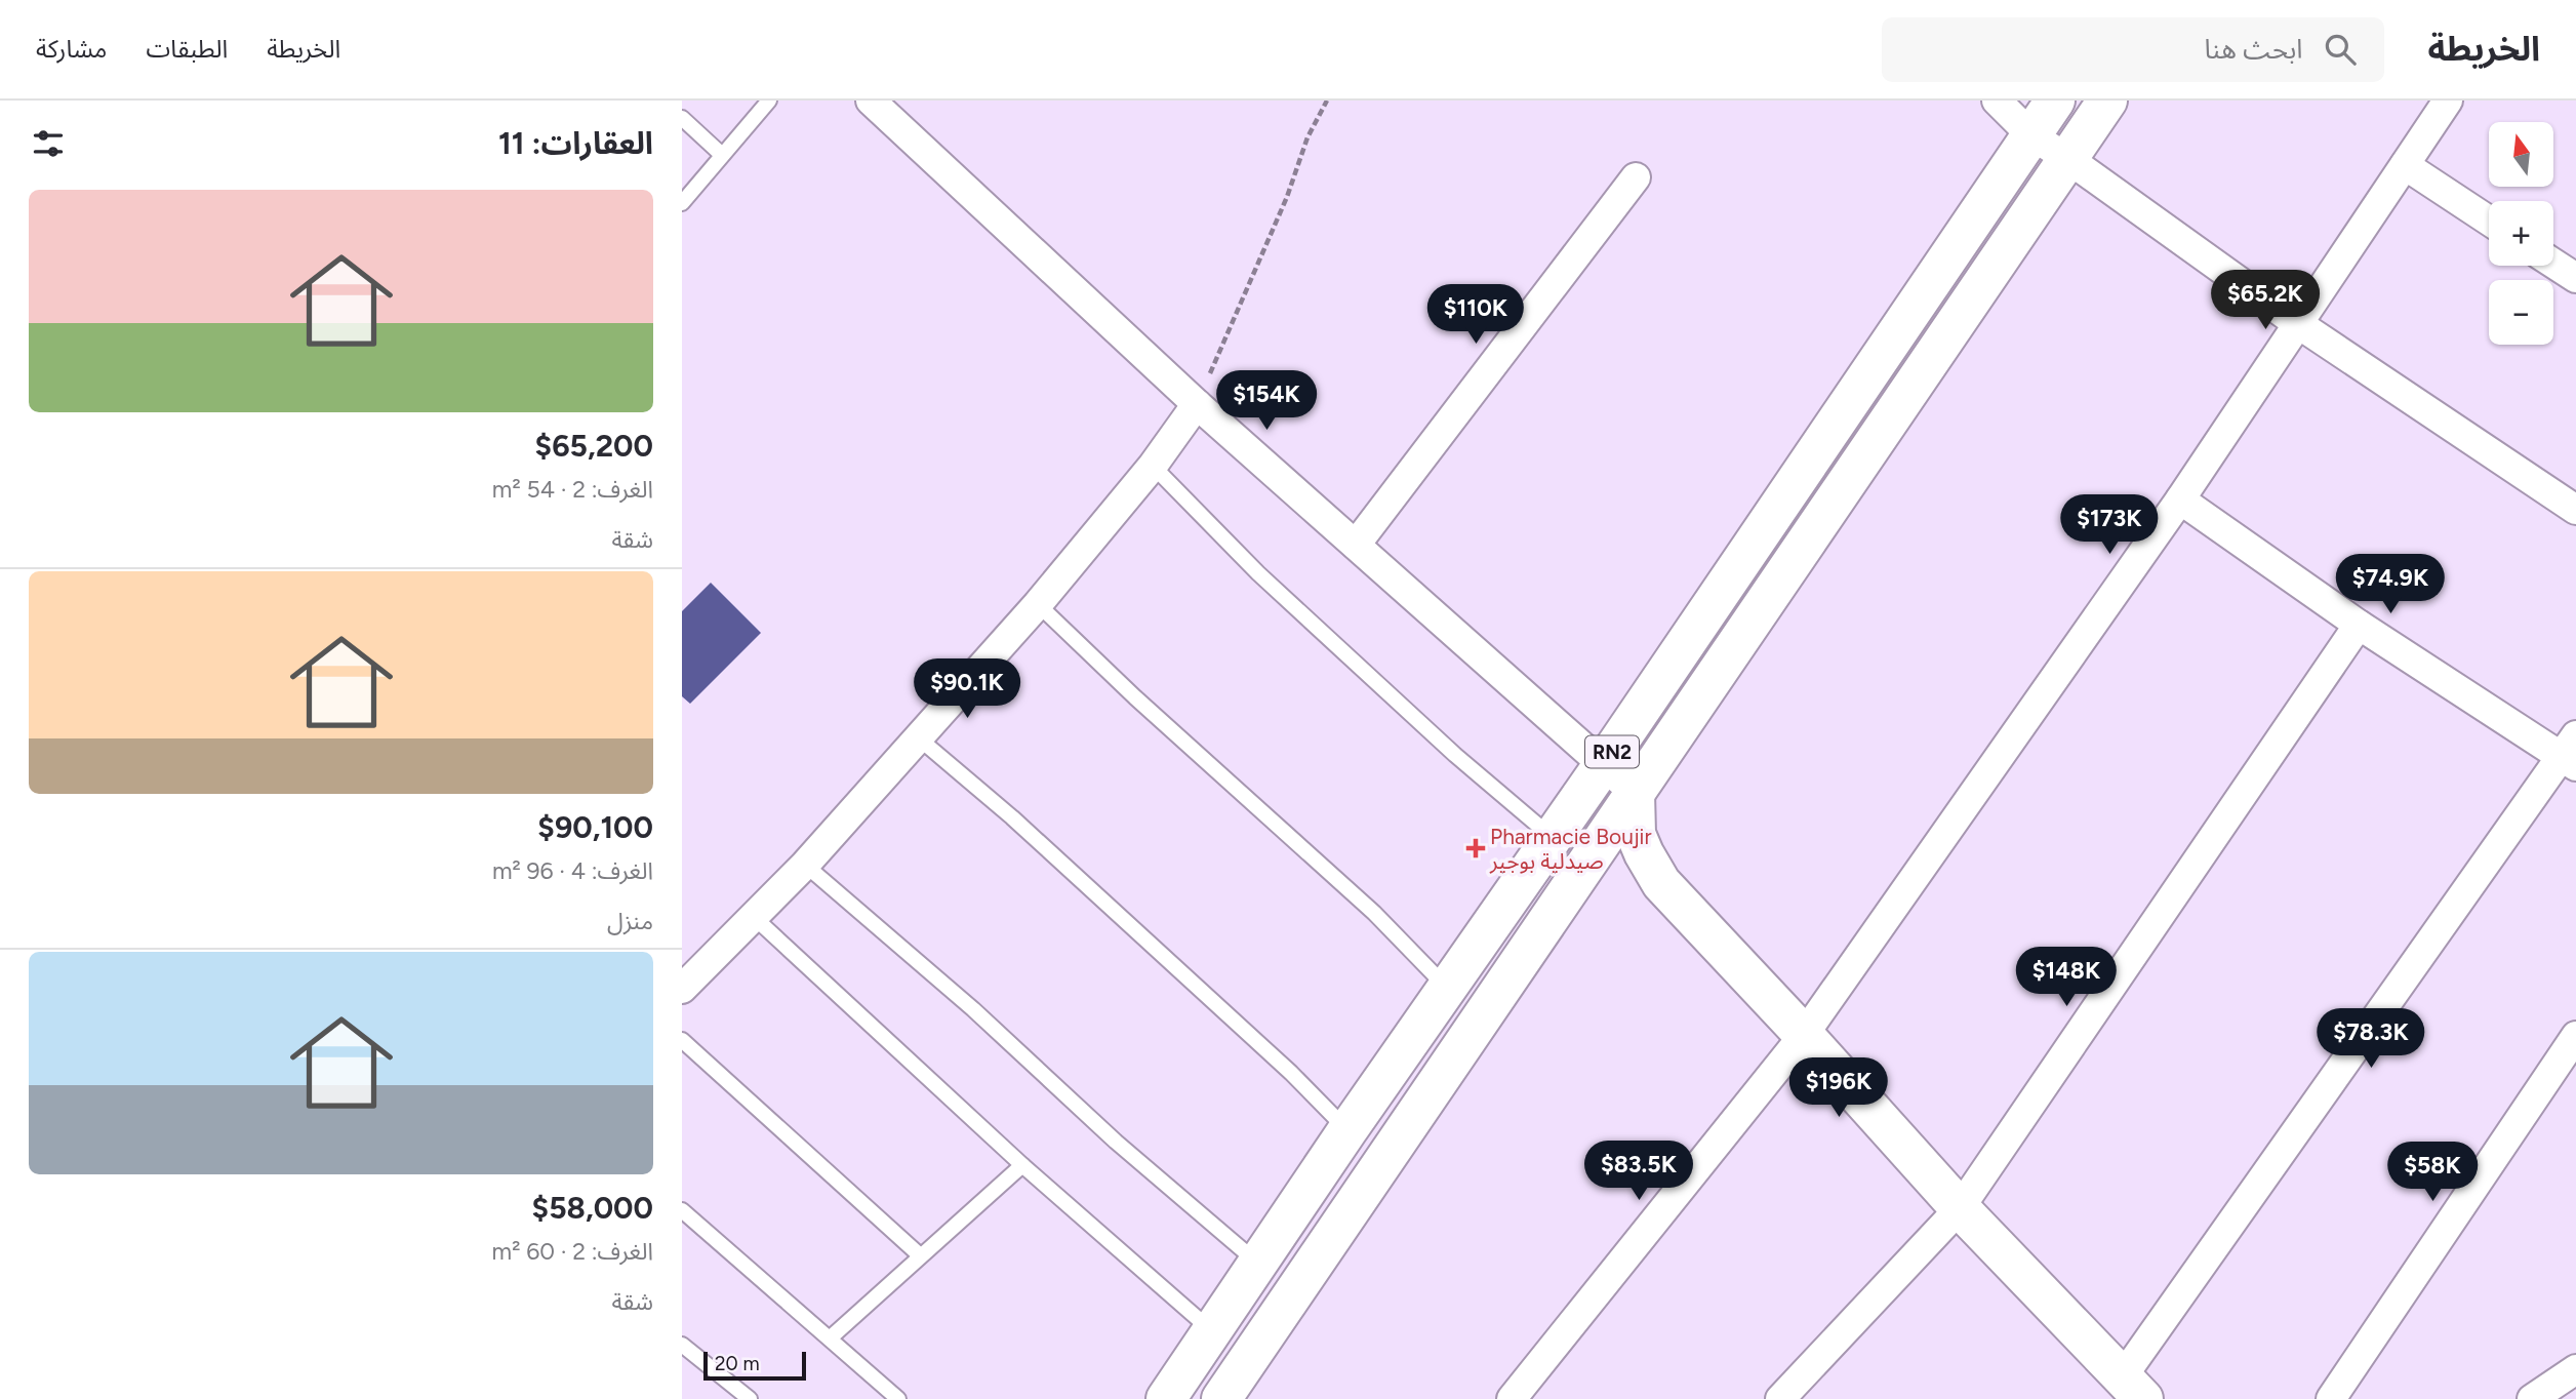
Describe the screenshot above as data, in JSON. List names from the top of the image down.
{
  "streets": {
    "main road": ["RN2"]
  },
  "places": {
    "health": ["Pharmacie Boujir صيدلية بوجير"]
  },
  "scale_bar": "20 m",
  "north": "top",
  "page": {
    "header": "الخريطة",
    "search": "ابحث هنا",
    "nav": ["الخريطة", "الطبقات", "مشاركة"],
    "heading": "العقارات: 11",
    "map_buttons": ["+", "−"],
    "list": [
      {
        "name": "$65,200",
        "note": "الغرف: 2 · 54 m² · شقة"
      },
      {
        "name": "$90,100",
        "note": "الغرف: 4 · 96 m² · منزل"
      },
      {
        "name": "$58,000",
        "note": "الغرف: 2 · 60 m² · شقة"
      }
    ],
    "price": [
      "$65.2K",
      "$110K",
      "$154K",
      "$173K",
      "$74.9K",
      "$90.1K",
      "$148K",
      "$78.3K",
      "$196K",
      "$83.5K",
      "$58K"
    ],
    "scale": "20 m"
  }
}
